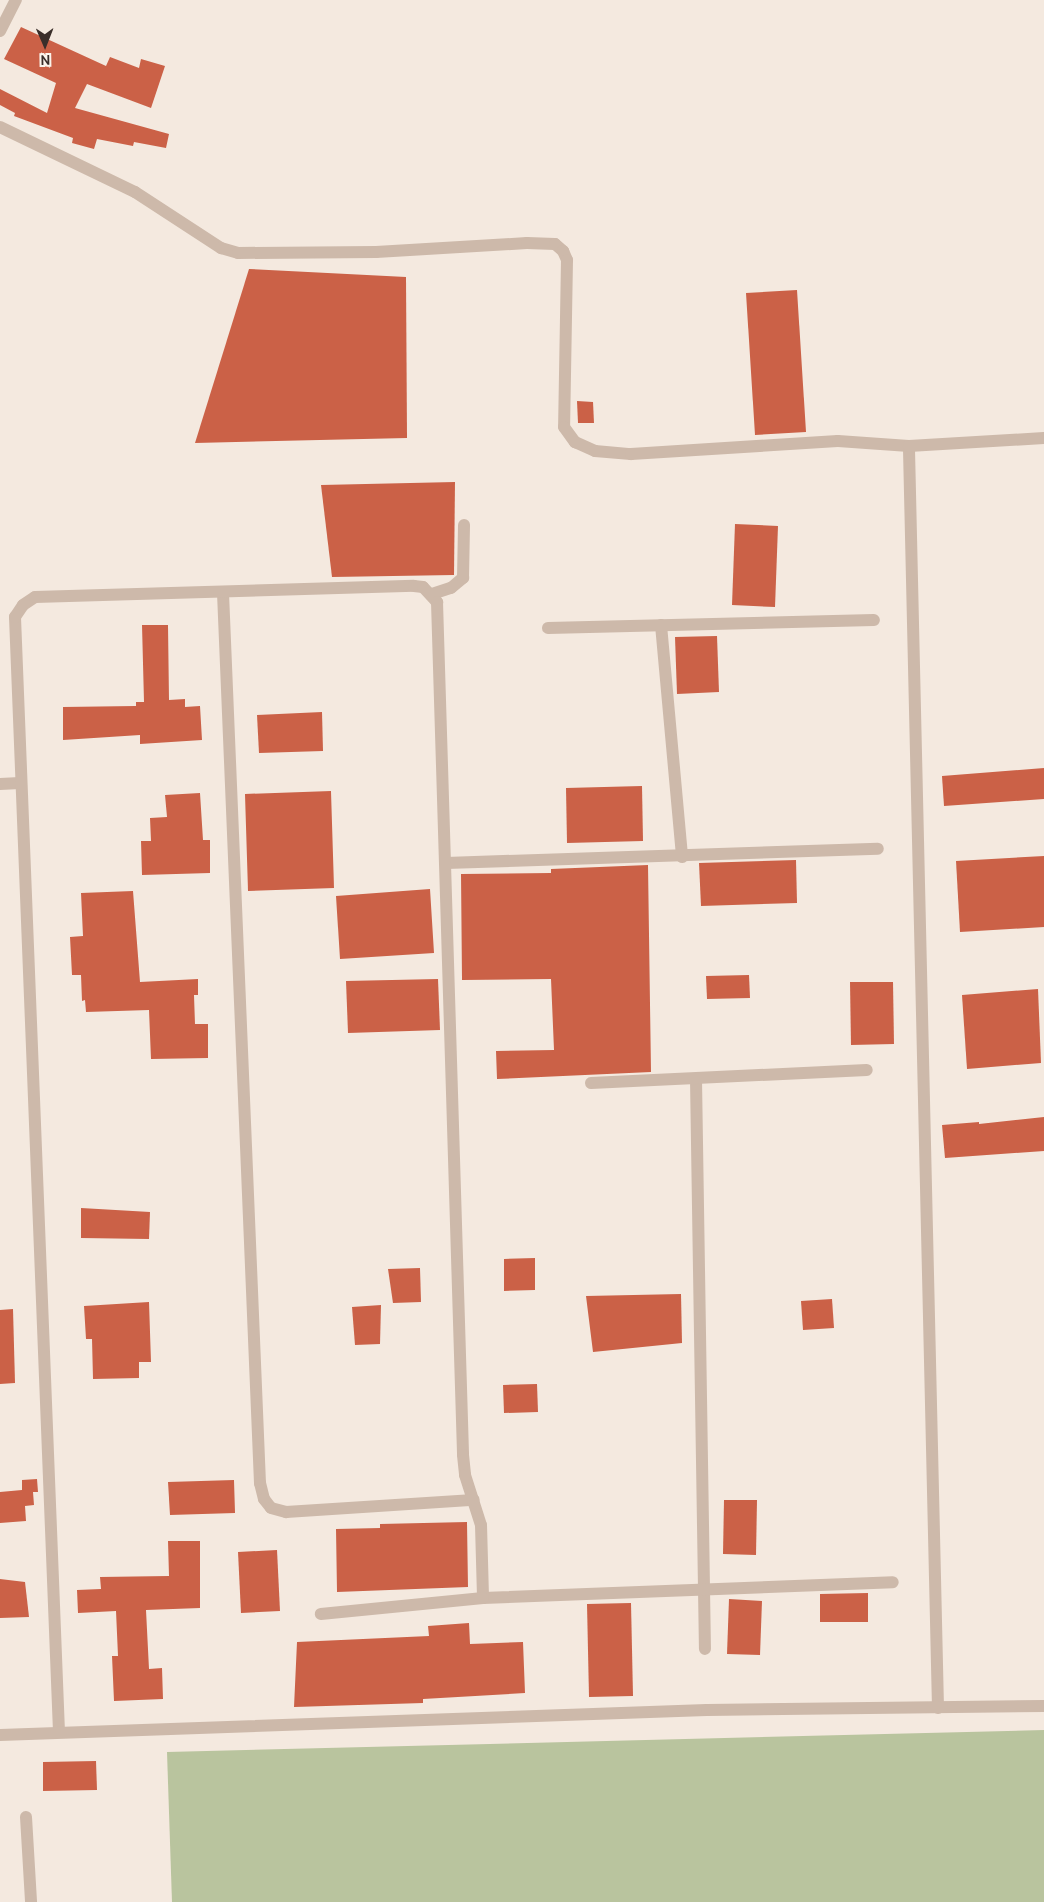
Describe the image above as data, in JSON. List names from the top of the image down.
{
  "north": "bottom"
}
